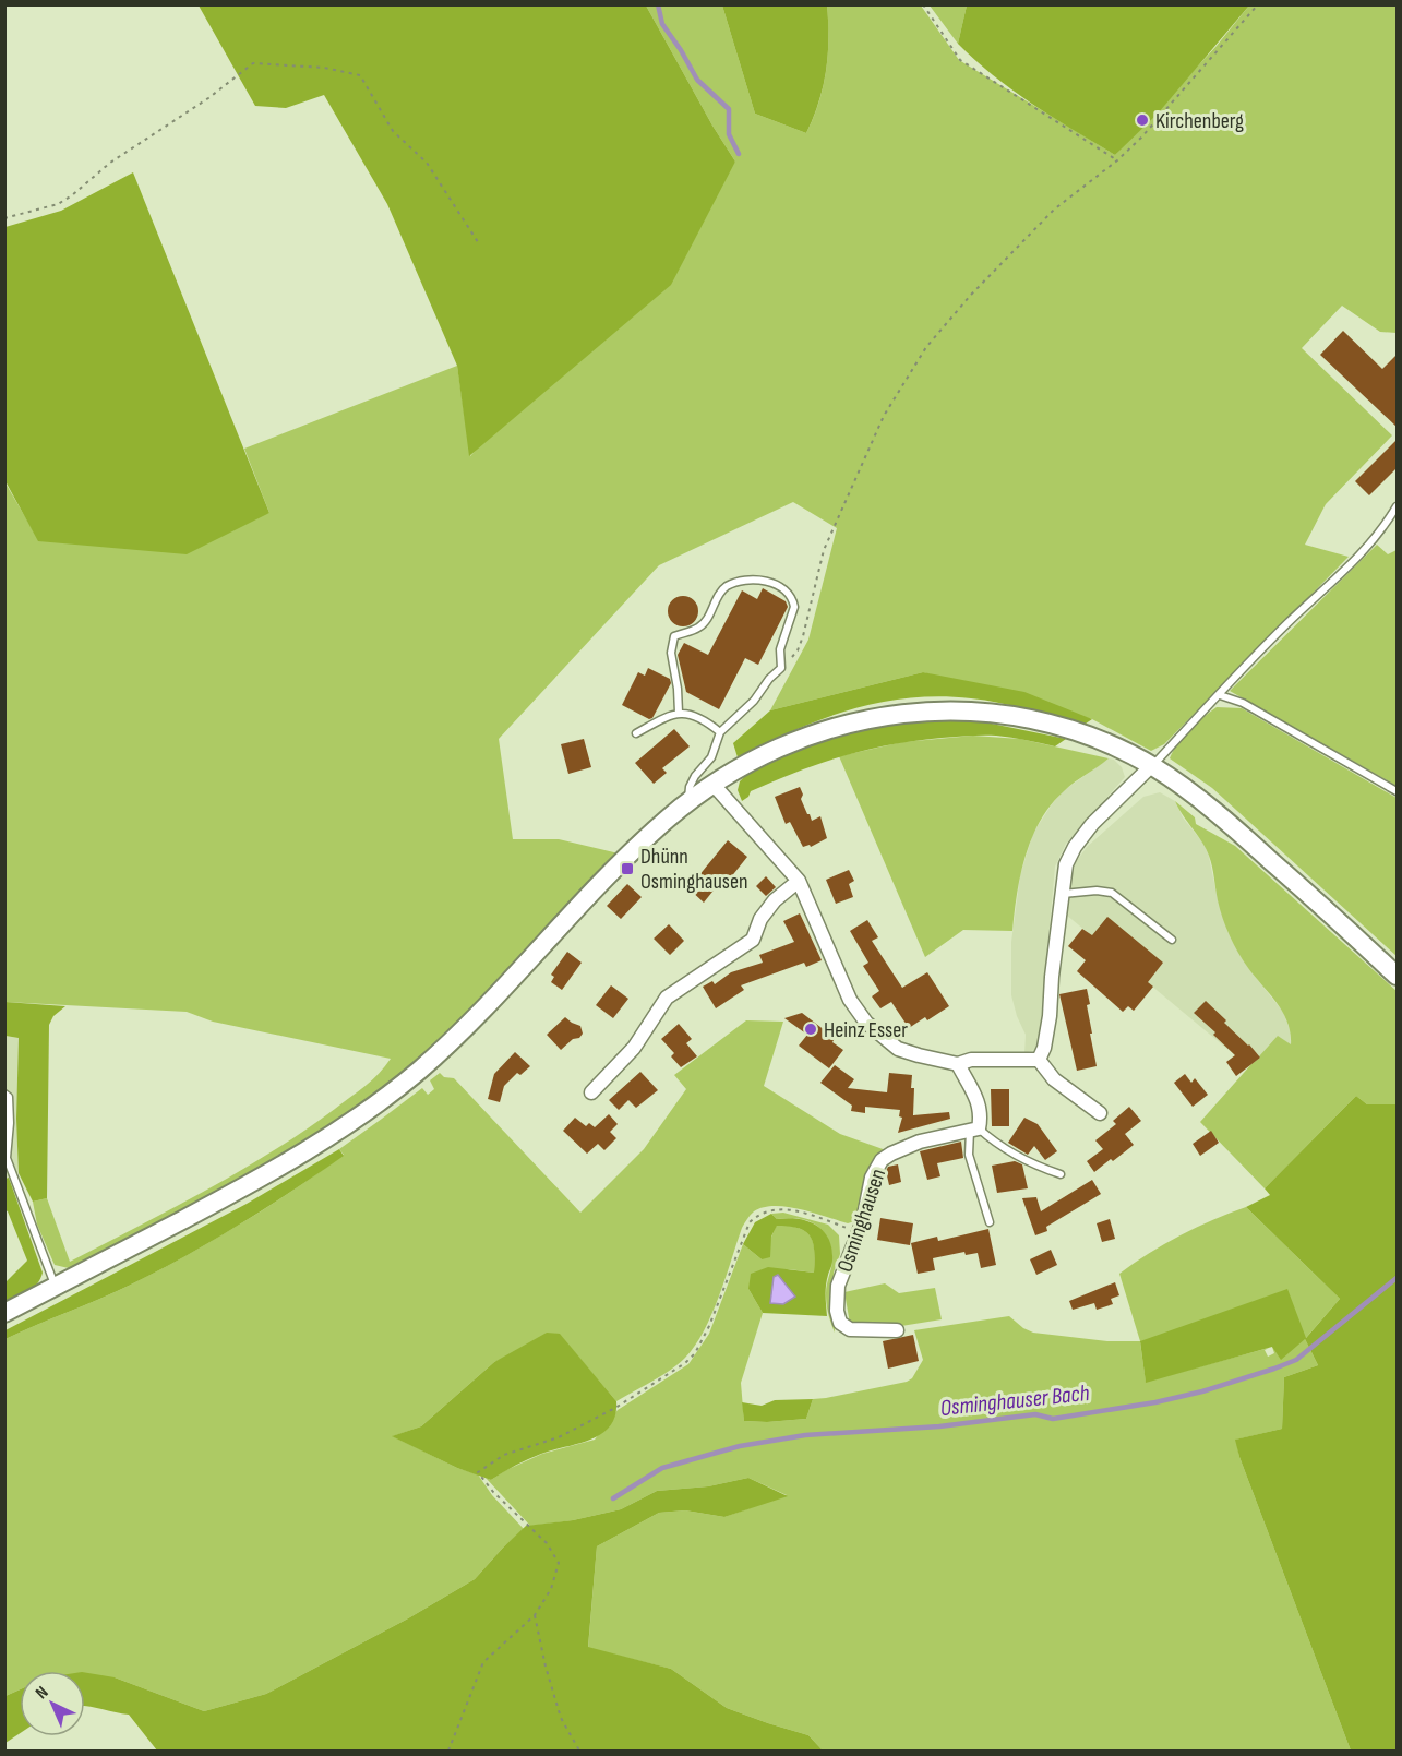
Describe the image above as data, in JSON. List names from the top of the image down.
{
  "streets": {
    "street": ["Osminghausen"]
  },
  "water": ["Osminghauser Bach"],
  "places": {
    "other": ["Kirchenberg", "Heinz Esser"],
    "transit": ["Dhünn Osminghausen"]
  },
  "north": "top left"
}
